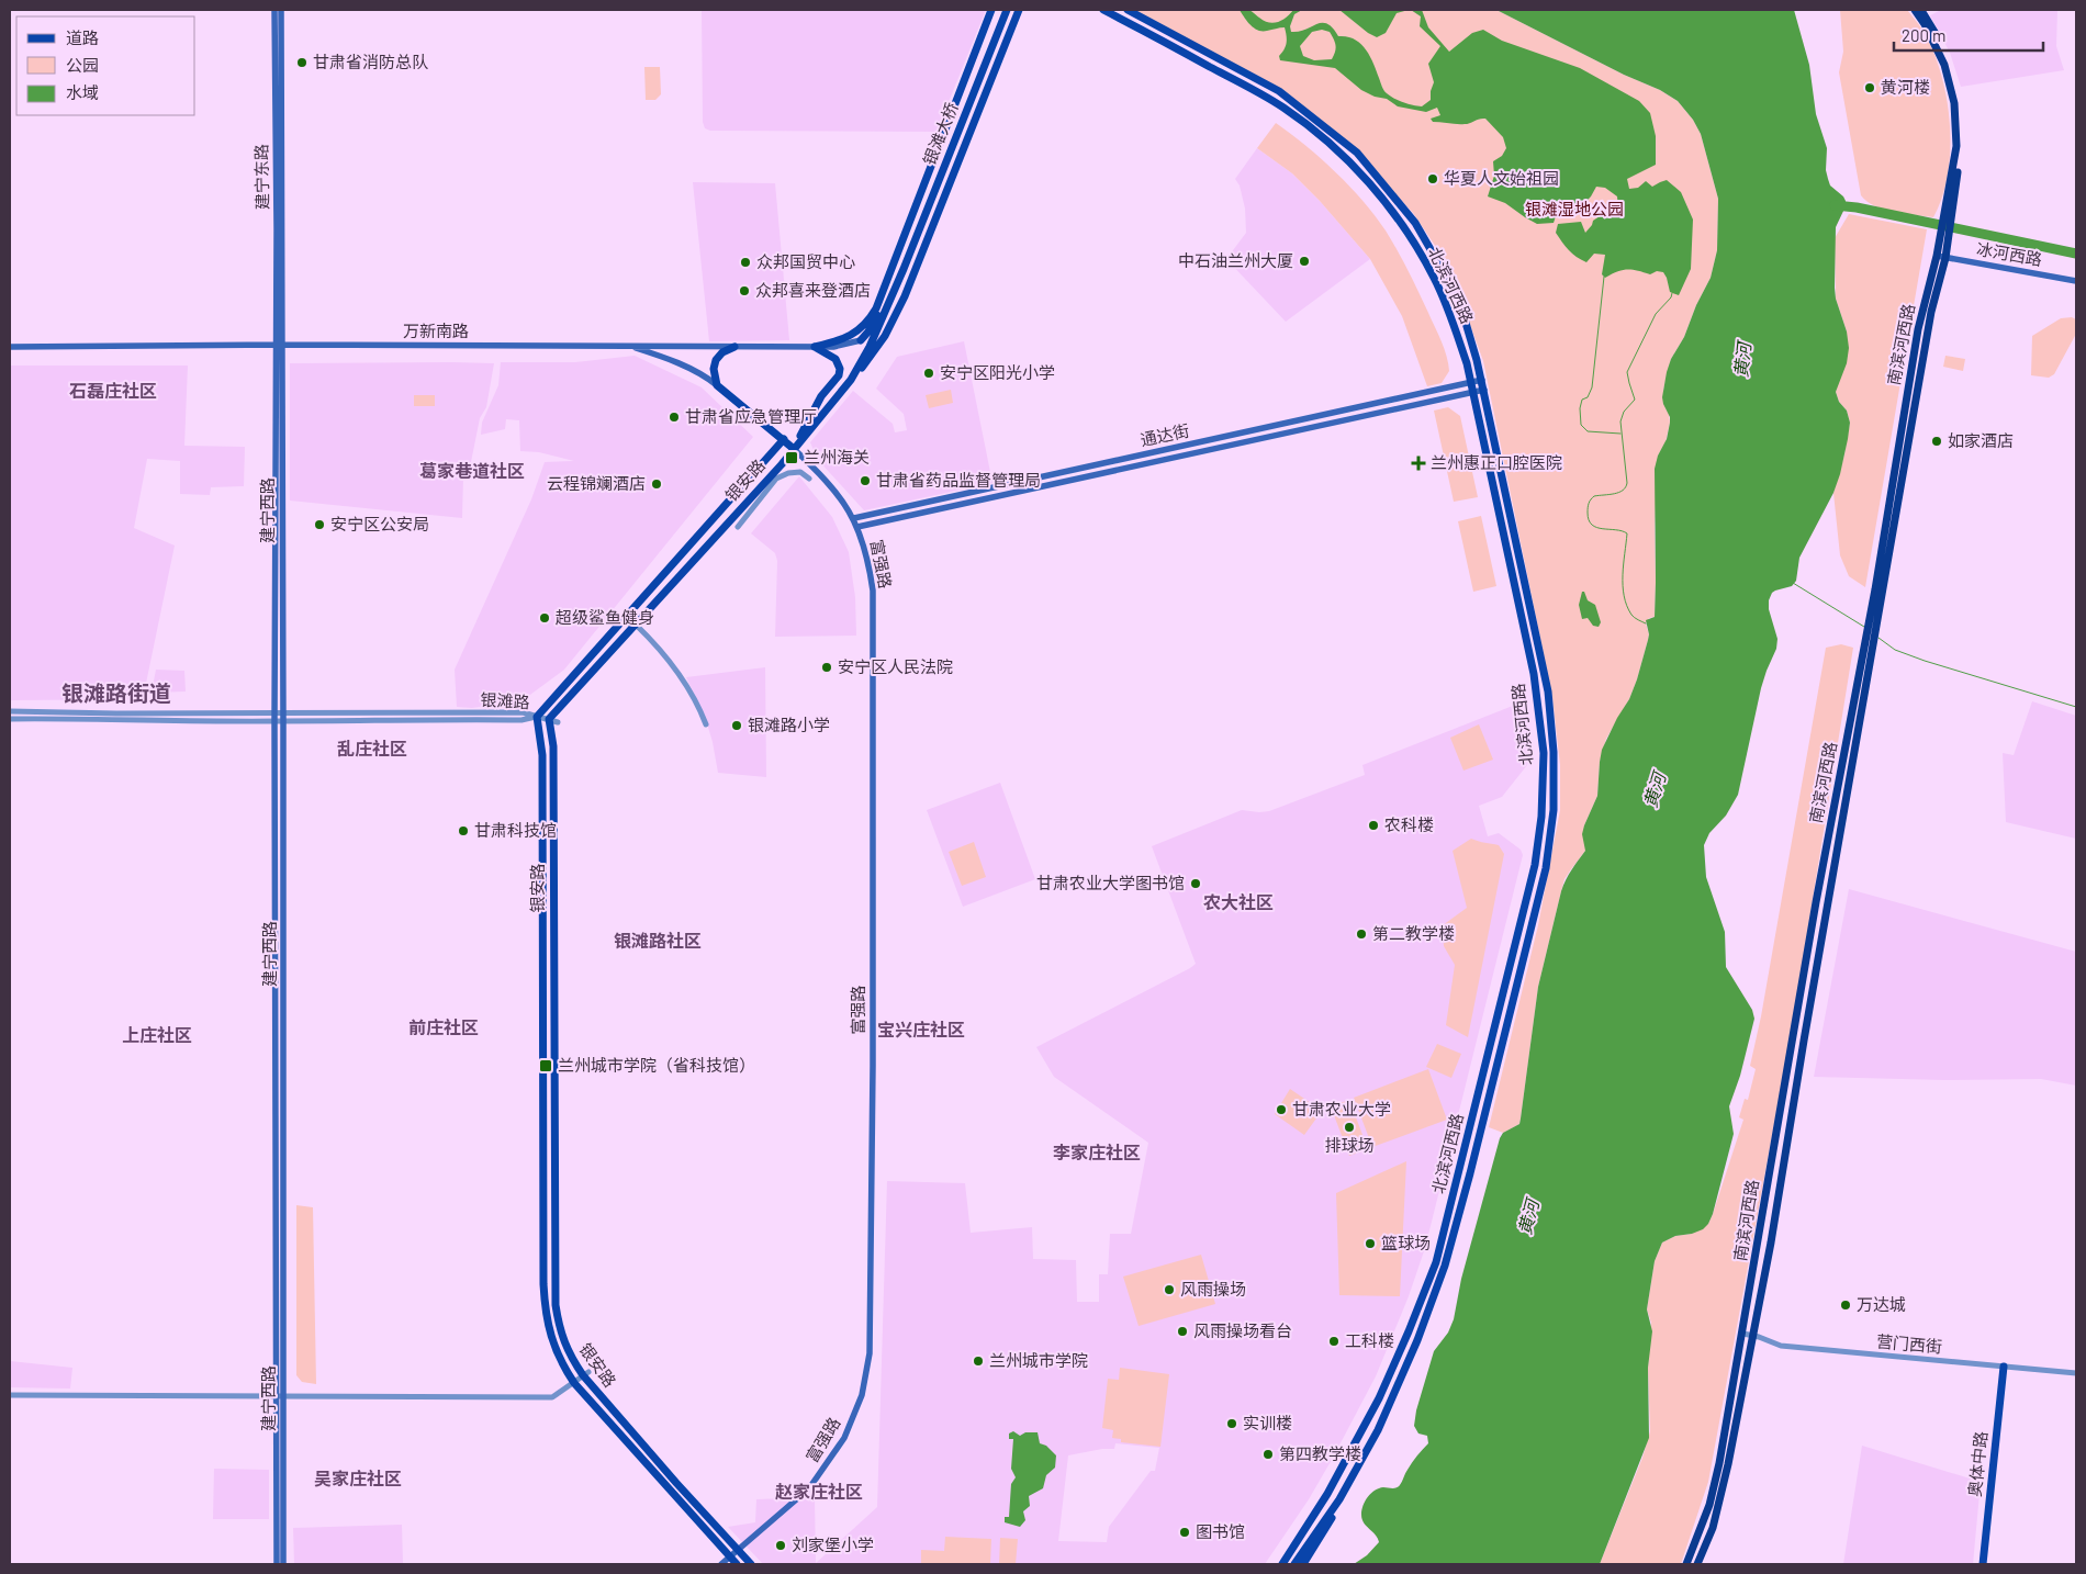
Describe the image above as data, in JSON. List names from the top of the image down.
{
  "streets": {
    "highway": ["南滨河西路"],
    "main road": [
      "银滩大桥",
      "建宁东路",
      "冰河西路",
      "北滨河西路",
      "万新南路",
      "通达街",
      "银安路",
      "建宁西路",
      "富强路",
      "奥体中路"
    ],
    "street": ["银滩路", "营门西街"]
  },
  "crossings": [
    ["银滩大桥", "银安路"],
    ["建宁东路", "万新南路"],
    ["建宁东路", "建宁西路"],
    ["冰河西路", "南滨河西路"],
    ["北滨河西路", "通达街"],
    ["万新南路", "建宁西路"],
    ["南滨河西路", "营门西街"],
    ["通达街", "富强路"],
    ["银安路", "富强路"],
    ["银安路", "银滩路"],
    ["建宁西路", "银滩路"],
    ["营门西街", "奥体中路"]
  ],
  "districts": [
    "石磊庄社区",
    "葛家巷道社区",
    "银滩路街道",
    "乱庄社区",
    "农大社区",
    "银滩路社区",
    "前庄社区",
    "宝兴庄社区",
    "上庄社区",
    "李家庄社区",
    "吴家庄社区",
    "赵家庄社区"
  ],
  "water": ["黄河"],
  "parks": ["银滩湿地公园"],
  "places": {
    "other": [
      "甘肃省消防总队",
      "黄河楼",
      "华夏人文始祖园",
      "中石油兰州大厦",
      "众邦国贸中心",
      "众邦喜来登酒店",
      "安宁区阳光小学",
      "甘肃省应急管理厅",
      "如家酒店",
      "甘肃省药品监督管理局",
      "云程锦斓酒店",
      "安宁区公安局",
      "超级鲨鱼健身",
      "安宁区人民法院",
      "银滩路小学",
      "农科楼",
      "甘肃科技馆",
      "甘肃农业大学图书馆",
      "第二教学楼",
      "甘肃农业大学",
      "排球场",
      "篮球场",
      "风雨操场",
      "万达城",
      "风雨操场看台",
      "工科楼",
      "兰州城市学院",
      "实训楼",
      "第四教学楼",
      "图书馆",
      "刘家堡小学"
    ],
    "transit": ["兰州海关", "兰州城市学院（省科技馆）"],
    "health": ["兰州惠正口腔医院"]
  },
  "legend": ["道路", "公园", "水域"],
  "scale_bar": "200 m"
}
